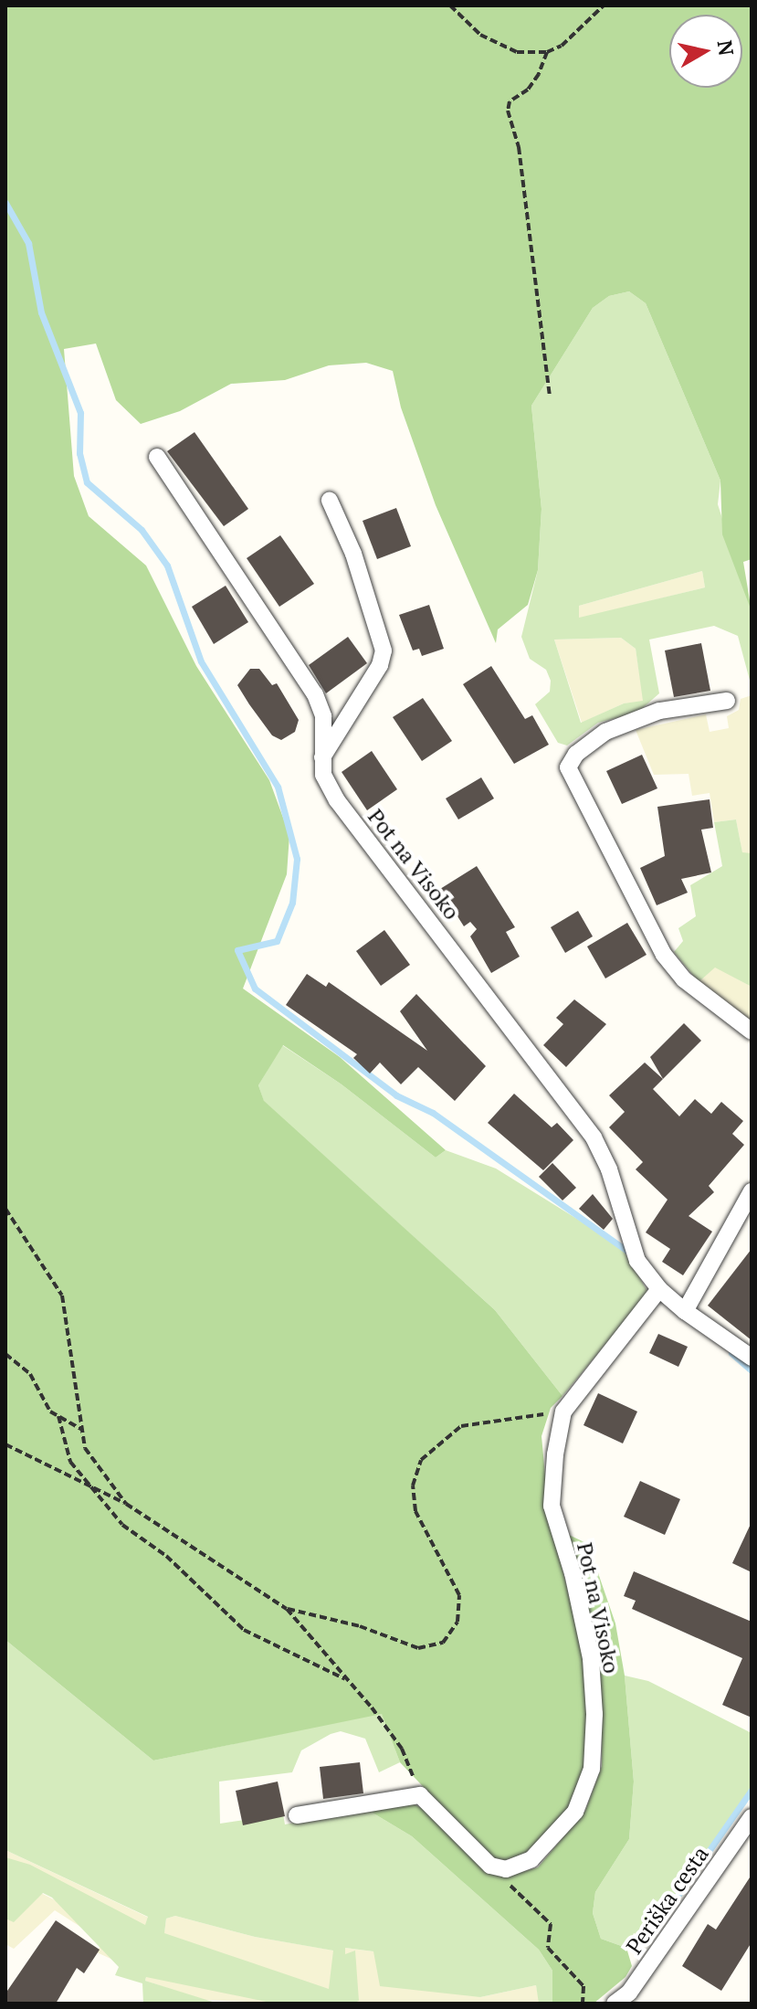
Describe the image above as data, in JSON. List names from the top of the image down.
{
  "streets": {
    "street": ["Pot na Visoko", "Periška cesta"]
  },
  "north": "right"
}
